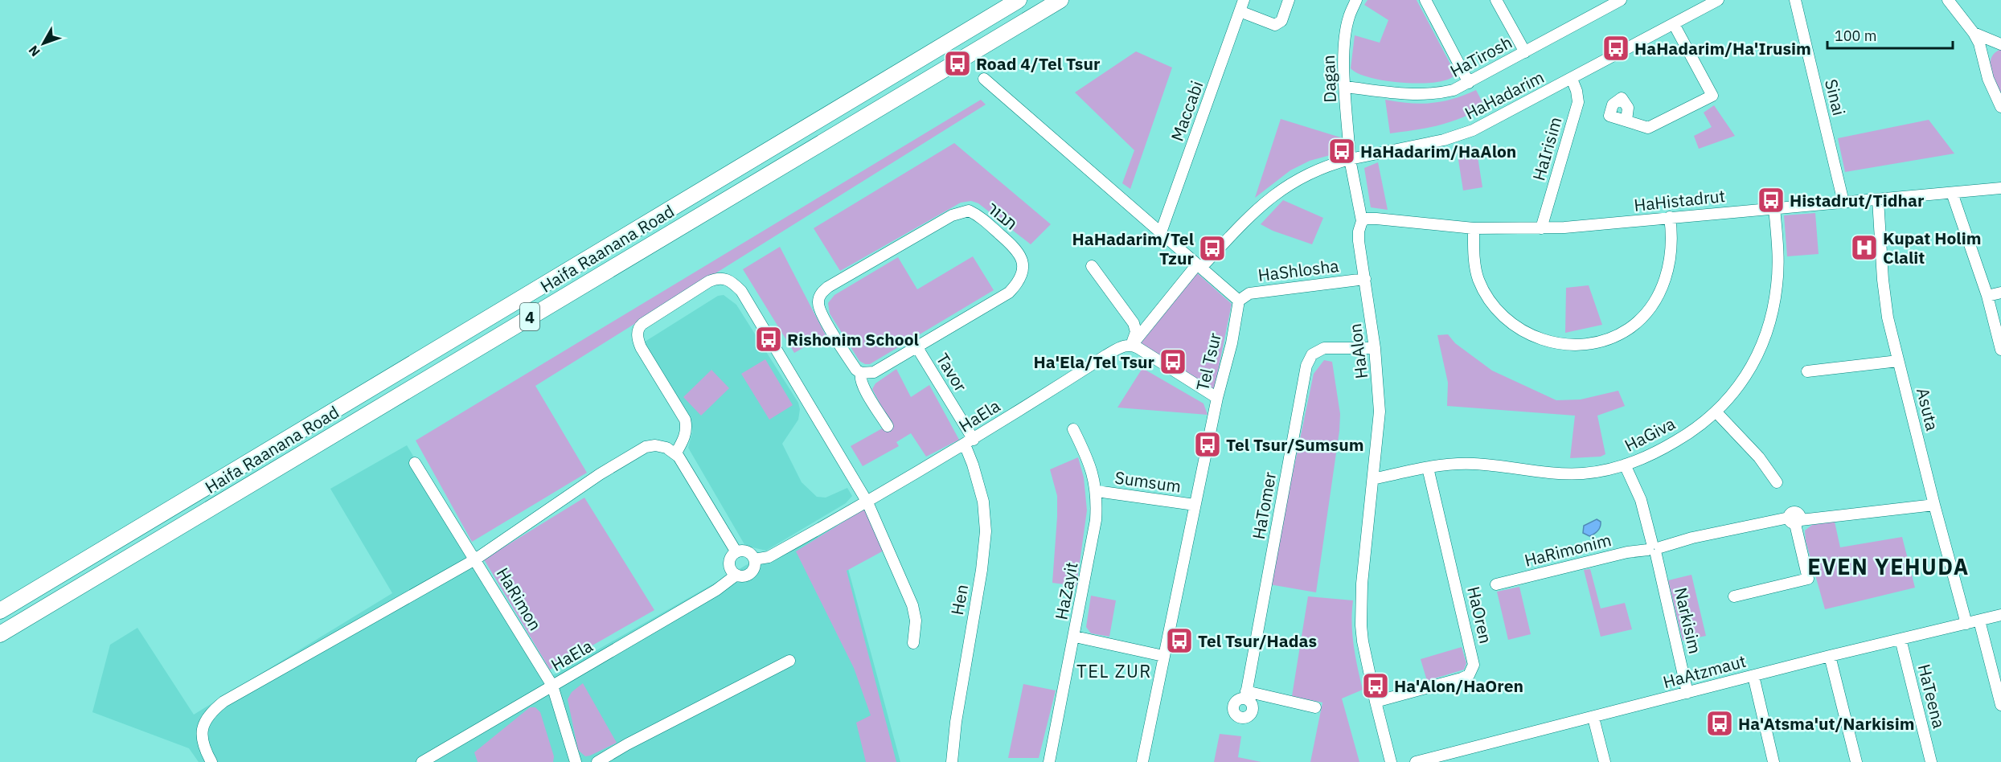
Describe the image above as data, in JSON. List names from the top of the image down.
{
  "streets": {
    "highway": ["Haifa Raanana Road", "4"],
    "street": [
      "HaTirosh",
      "Dagan",
      "HaHadarim",
      "Sinai",
      "Maccabi",
      "HaIrisim",
      "HaHistadrut",
      "תבור",
      "HaShlosha",
      "HaAlon",
      "Tel Tsur",
      "Tavor",
      "Asuta",
      "HaEla",
      "HaGiva",
      "Sumsum",
      "HaTomer",
      "HaRimonim",
      "HaZayit",
      "HaRimon",
      "Hen",
      "HaOren",
      "Narkisim",
      "HaAtzmaut",
      "HaTeena"
    ]
  },
  "crossings": [
    ["HaTirosh", "Dagan"],
    ["Dagan", "HaHadarim"],
    ["HaHadarim", "HaIrisim"],
    ["HaHadarim", "HaEla"],
    ["Sinai", "HaHistadrut"],
    ["HaIrisim", "HaHistadrut"],
    ["HaHistadrut", "HaAlon"],
    ["HaHistadrut", "Asuta"],
    ["HaHistadrut", "HaGiva"],
    ["תבור", "Tavor"],
    ["HaShlosha", "HaAlon"],
    ["HaShlosha", "Tel Tsur"],
    ["HaAlon", "HaGiva"],
    ["HaAlon", "HaTomer"],
    ["HaAlon", "HaOren"],
    ["Tel Tsur", "Sumsum"],
    ["Tavor", "HaEla"],
    ["Tavor", "Hen"],
    ["Asuta", "HaRimonim"],
    ["Asuta", "HaAtzmaut"],
    ["HaEla", "HaRimon"],
    ["HaEla", "Hen"],
    ["HaGiva", "HaOren"],
    ["HaGiva", "Narkisim"],
    ["Sumsum", "HaZayit"],
    ["HaRimonim", "Narkisim"],
    ["Narkisim", "HaAtzmaut"],
    ["HaAtzmaut", "HaTeena"]
  ],
  "districts": ["EVEN YEHUDA", "TEL ZUR"],
  "places": {
    "bus stop": [
      "HaHadarim/Ha'Irusim",
      "Road 4/Tel Tsur",
      "HaHadarim/HaAlon",
      "Histadrut/Tidhar",
      "HaHadarim/Tel Tzur",
      "Rishonim School",
      "Ha'Ela/Tel Tsur",
      "Tel Tsur/Sumsum",
      "Tel Tsur/Hadas",
      "Ha'Alon/HaOren",
      "Ha'Atsma'ut/Narkisim"
    ],
    "hospital": ["Kupat Holim Clalit"]
  },
  "scale_bar": "100 m",
  "north": "bottom left"
}
